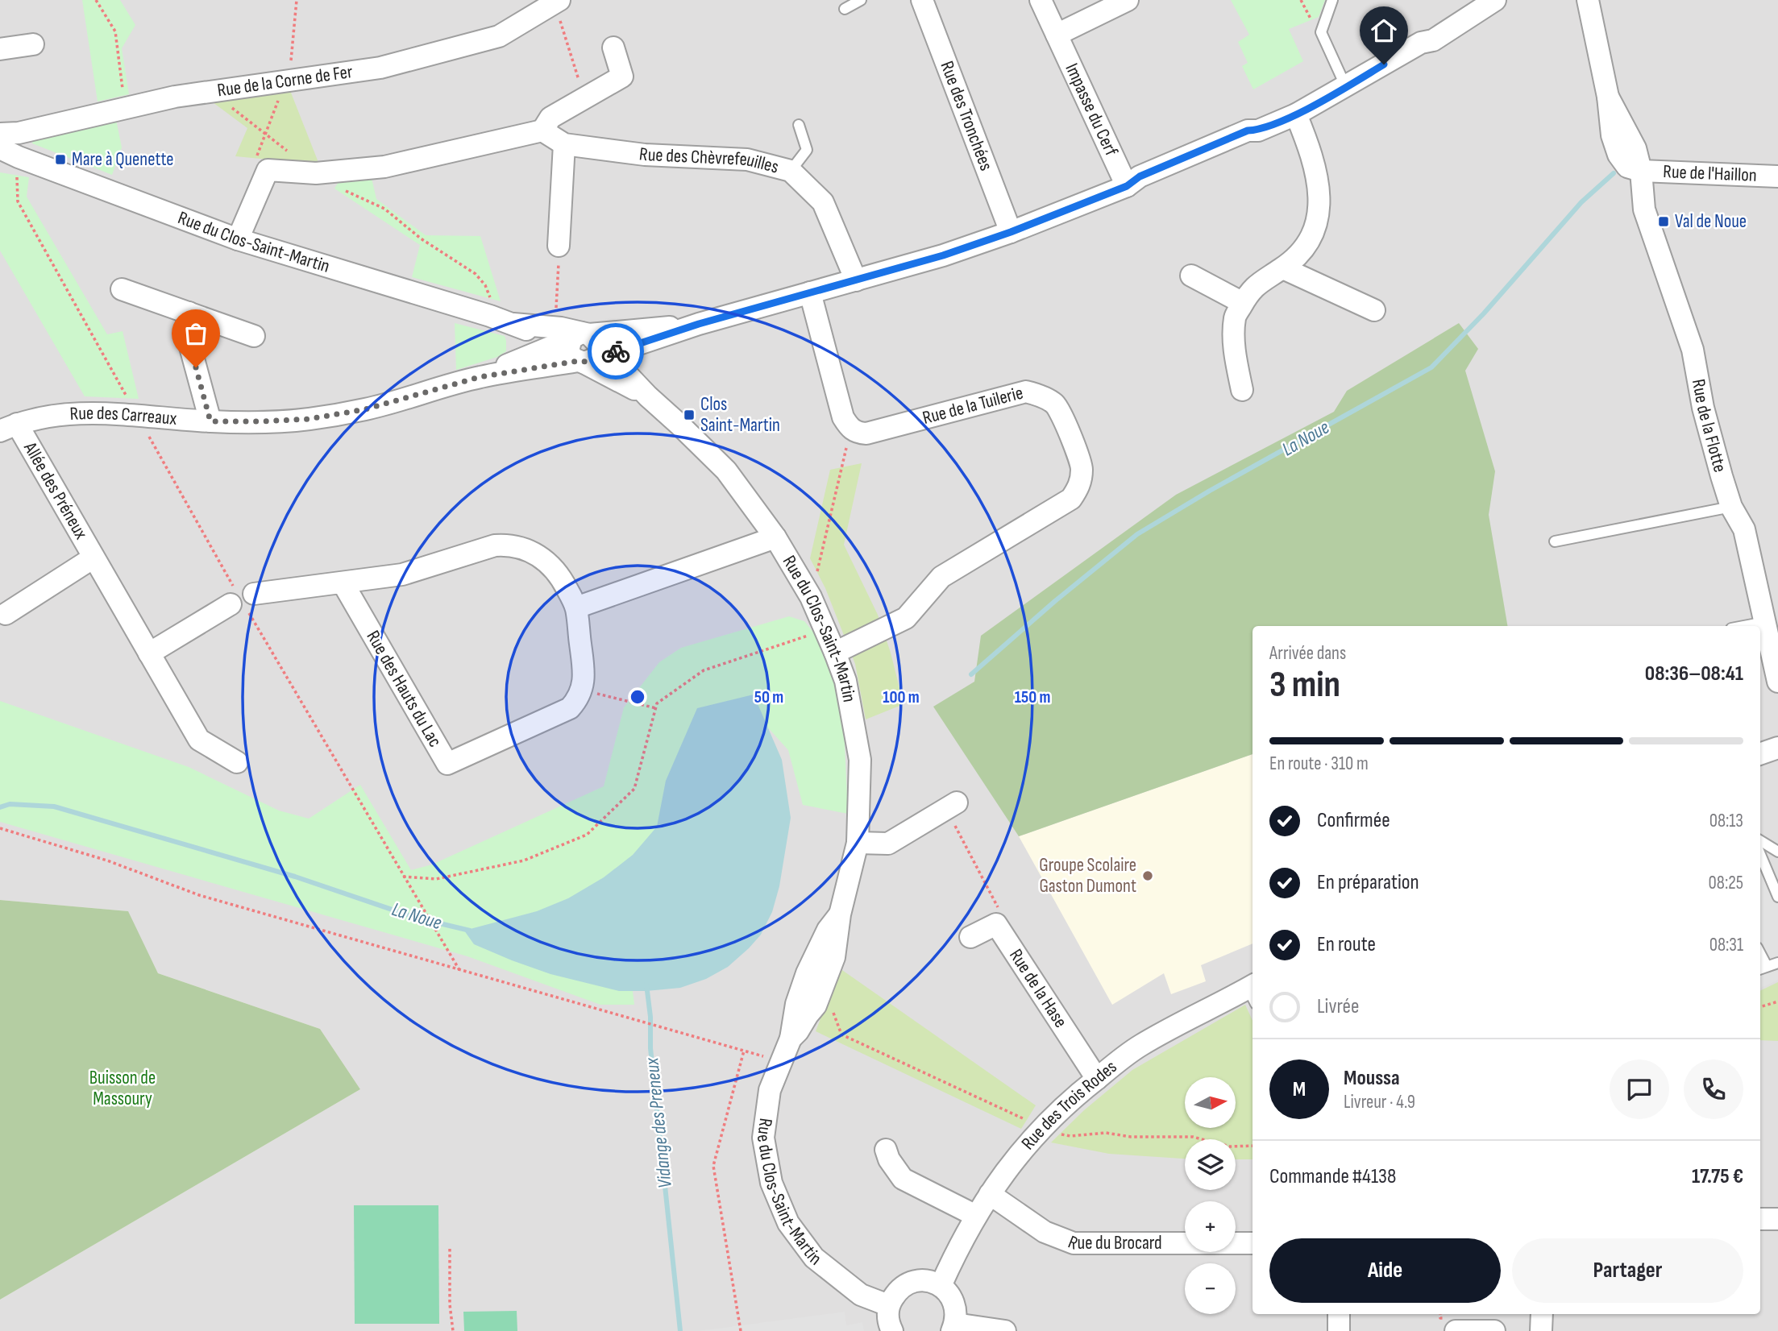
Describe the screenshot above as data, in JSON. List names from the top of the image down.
{
  "streets": {
    "street": [
      "Rue de la Corne de Fer",
      "Impasse du Cerf",
      "Rue des Tronchées",
      "Rue des Chèvrefeuilles",
      "Rue de l'Haillon",
      "Rue du Clos-Saint-Martin",
      "Rue de la Tuilerie",
      "Rue des Carreaux",
      "Rue de la Flotte",
      "Allée des Préneux",
      "Rue des Hauts du Lac",
      "Rue de la Hase",
      "Rue des Trois Rodes",
      "Rue du Brocard"
    ]
  },
  "crossings": [
    ["Impasse du Cerf", "Rue des Carreaux"],
    ["Rue des Tronchées", "Rue des Carreaux"],
    ["Rue des Chèvrefeuilles", "Rue des Carreaux"],
    ["Rue de l'Haillon", "Rue de la Flotte"],
    ["Rue du Clos-Saint-Martin", "Rue de la Tuilerie"],
    ["Rue du Clos-Saint-Martin", "Rue des Carreaux"],
    ["Rue des Carreaux", "Allée des Préneux"],
    ["Rue de la Hase", "Rue des Trois Rodes"],
    ["Rue des Trois Rodes", "Rue du Brocard"]
  ],
  "water": ["La Noue", "Vidange des Preneux"],
  "parks": ["Buisson de Massoury"],
  "places": {
    "transit": ["Mare à Quenette", "Val de Noue", "Clos Saint-Martin"],
    "other": ["Groupe Scolaire Gaston Dumont"]
  },
  "north": "right",
  "page": {
    "heading": ["3 min", "Arrivée dans", "08:36–08:41"],
    "panel": [
      "Moussa",
      "Livreur · 4.9",
      "Commande #4138",
      "17.75 €"
    ],
    "bar": "En route · 310 m",
    "list": [
      ["Confirmée", "08:13"],
      ["En préparation", "08:25"],
      ["En route", "08:31"],
      "Livrée"
    ],
    "round": "M",
    "map_buttons": ["+", "−"],
    "buttons": ["Aide", "Partager"]
  },
  "rings": ["50 m", "100 m", "150 m"]
}
